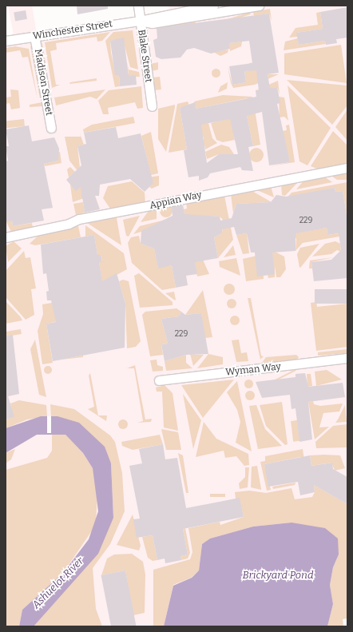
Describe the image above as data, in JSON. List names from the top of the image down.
{
  "streets": {
    "street": [
      "Winchester Street",
      "Blake Street",
      "Madison Street",
      "Appian Way",
      "Wyman Way"
    ]
  },
  "crossings": [
    ["Winchester Street", "Blake Street"],
    ["Winchester Street", "Madison Street"]
  ],
  "water": ["Brickyard Pond", "Ashuelot River"],
  "house_numbers": ["229", "229"]
}
